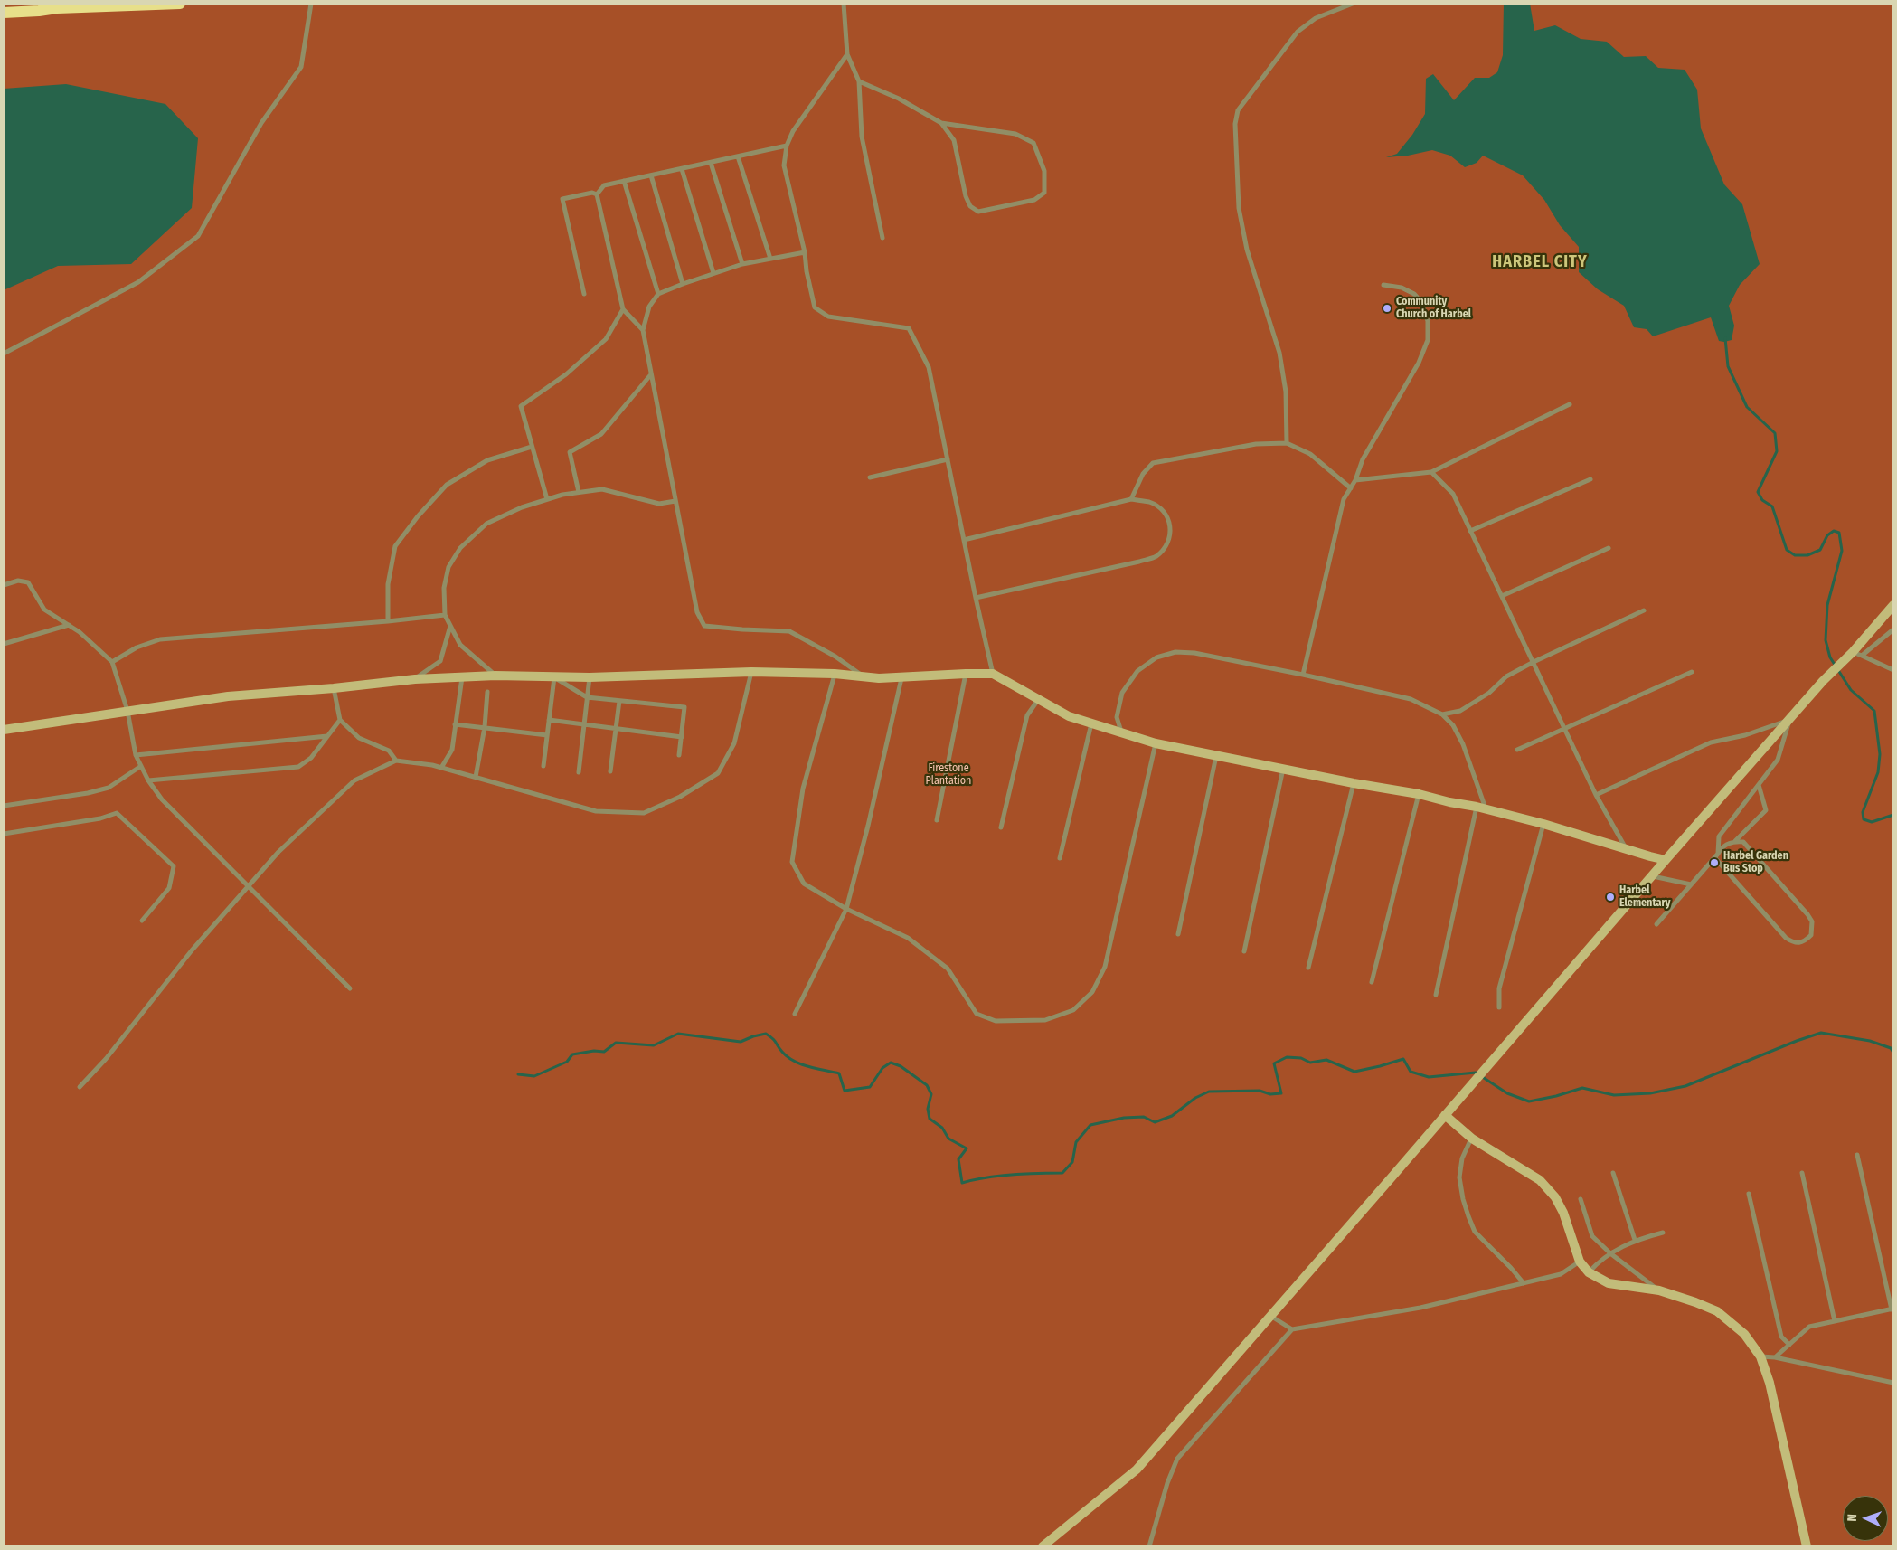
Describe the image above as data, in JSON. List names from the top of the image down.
{
  "districts": ["HARBEL CITY"],
  "parks": ["Firestone Plantation"],
  "places": ["Community Church of Harbel", "Harbel Garden Bus Stop", "Harbel Elementary"],
  "north": "left"
}
